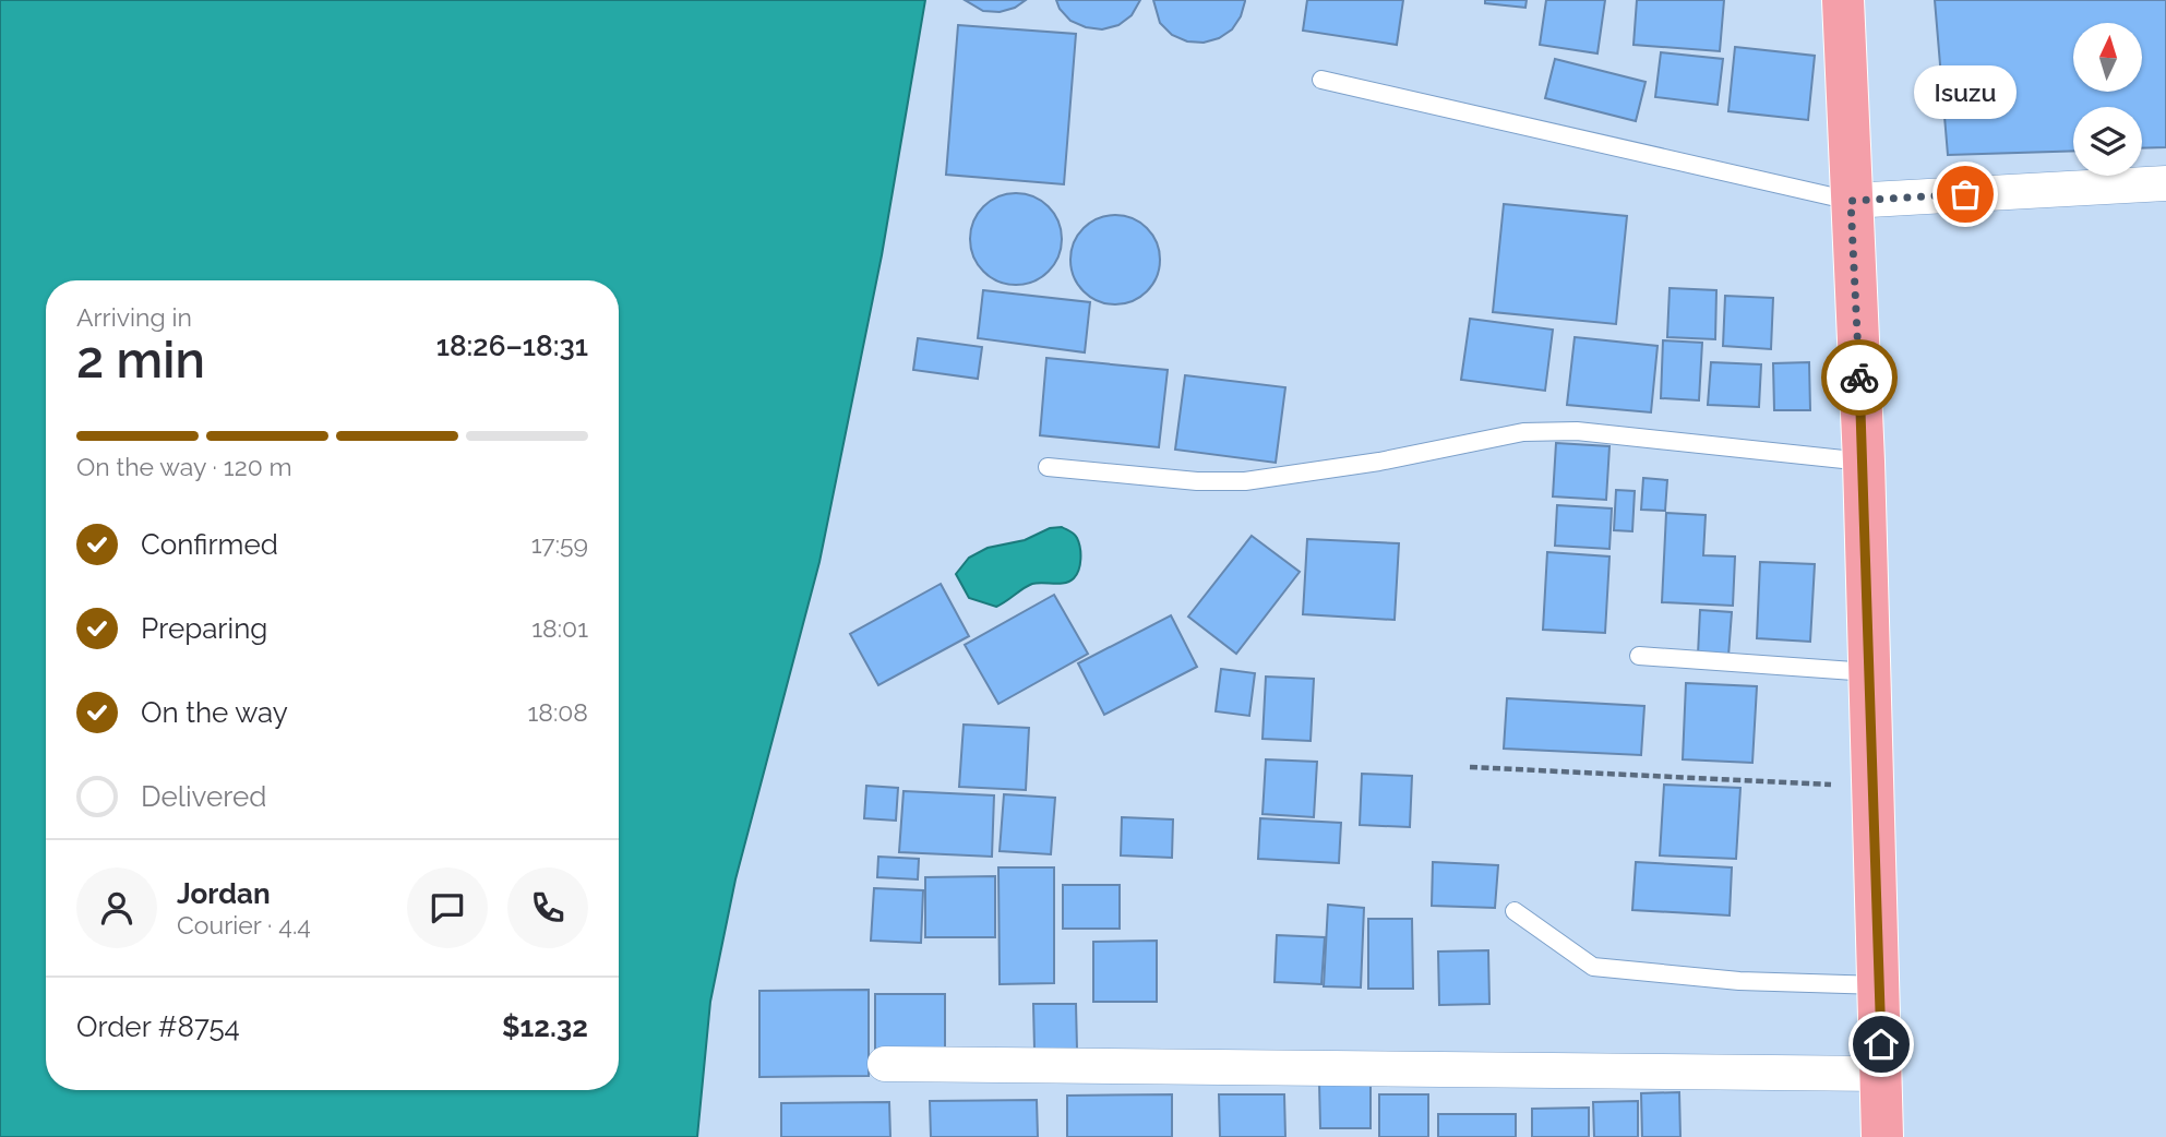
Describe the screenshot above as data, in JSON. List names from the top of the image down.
{
  "places": ["Isuzu"],
  "north": "top",
  "page": {
    "bubble": "Isuzu",
    "heading": ["2 min", "Arriving in", "18:26–18:31"],
    "panel": [
      "Jordan",
      "Courier · 4.4",
      "Order #8754",
      "$12.32"
    ],
    "bar": "On the way · 120 m",
    "list": [
      ["Confirmed", "17:59"],
      ["Preparing", "18:01"],
      ["On the way", "18:08"],
      "Delivered"
    ]
  }
}
